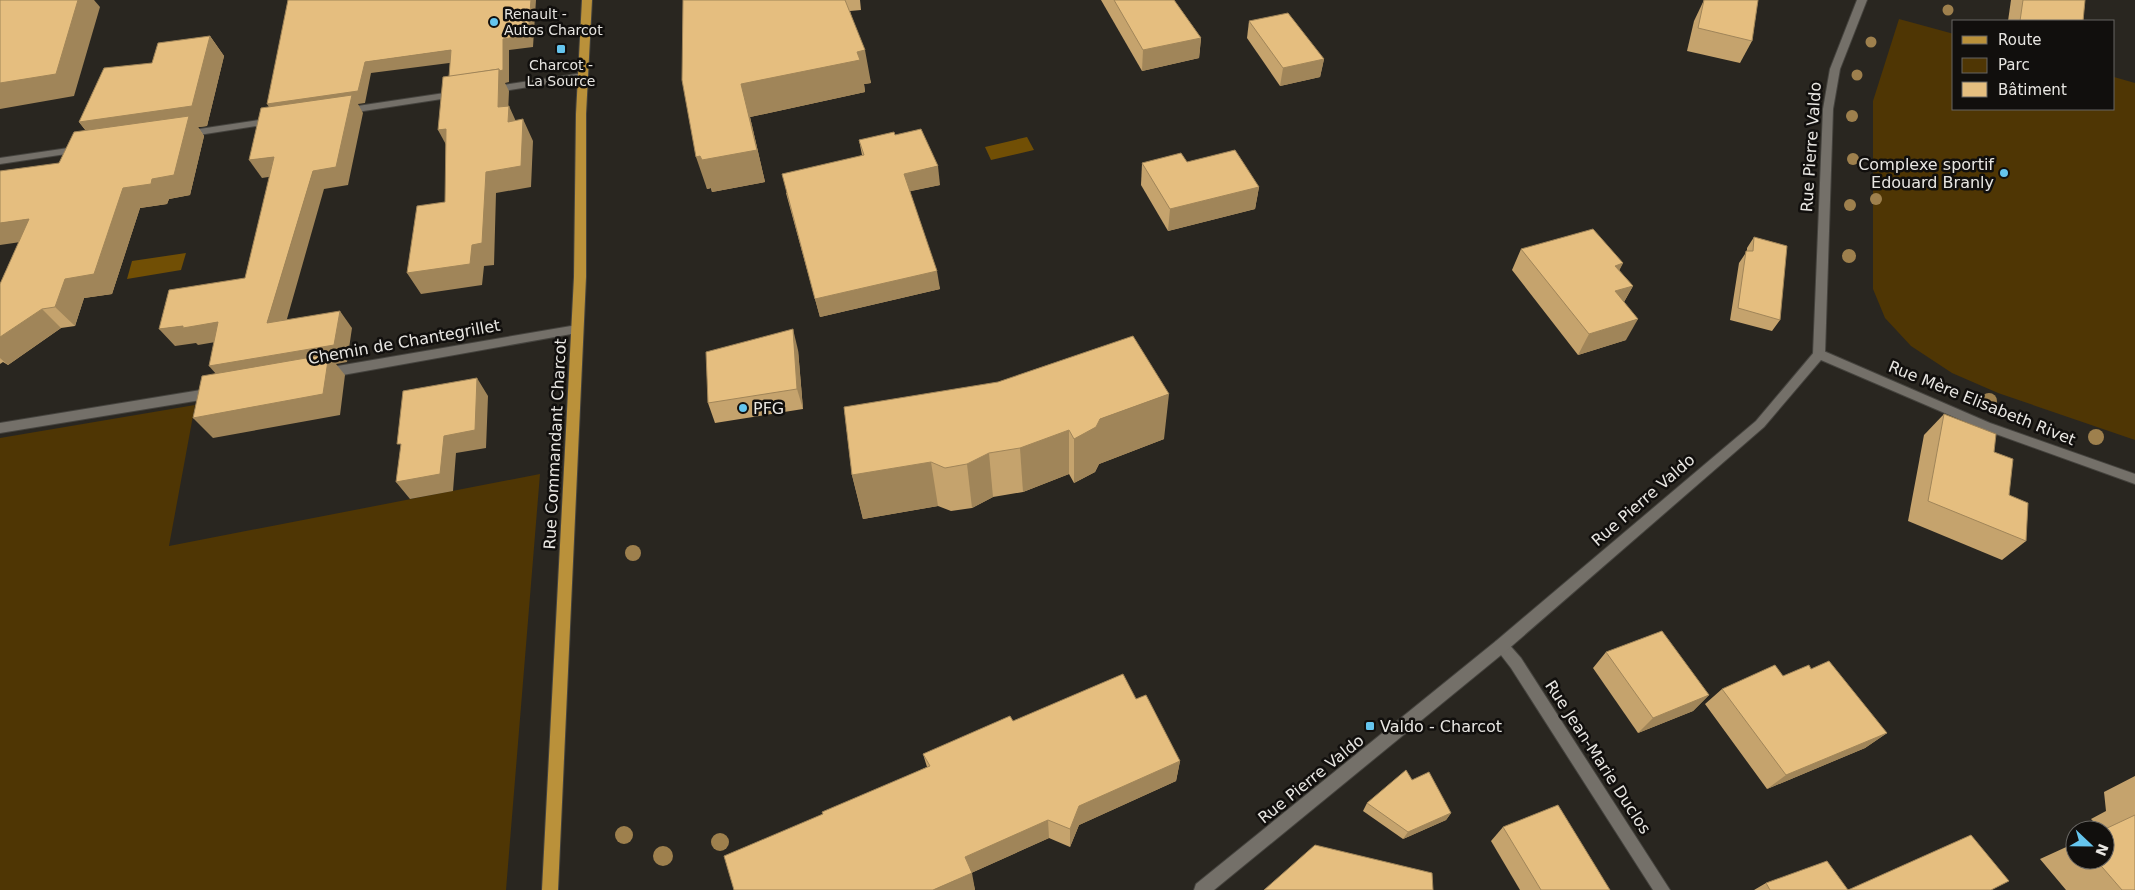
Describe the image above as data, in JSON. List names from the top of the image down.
{
  "streets": {
    "main road": ["Rue Commandant Charcot"],
    "street": [
      "Rue Pierre Valdo",
      "Chemin de Chantegrillet",
      "Rue Mère Elisabeth Rivet",
      "Rue Jean-Marie Duclos"
    ]
  },
  "crossings": [
    ["Rue Pierre Valdo", "Rue Mère Elisabeth Rivet"],
    ["Rue Pierre Valdo", "Rue Jean-Marie Duclos"],
    ["Chemin de Chantegrillet", "Rue Commandant Charcot"]
  ],
  "places": {
    "other": ["Renault - Autos Charcot", "Complexe sportif Edouard Branly", "PFG"],
    "transit": ["Charcot - La Source", "Valdo - Charcot"]
  },
  "legend": ["Route", "Parc", "Bâtiment"],
  "north": "right"
}
